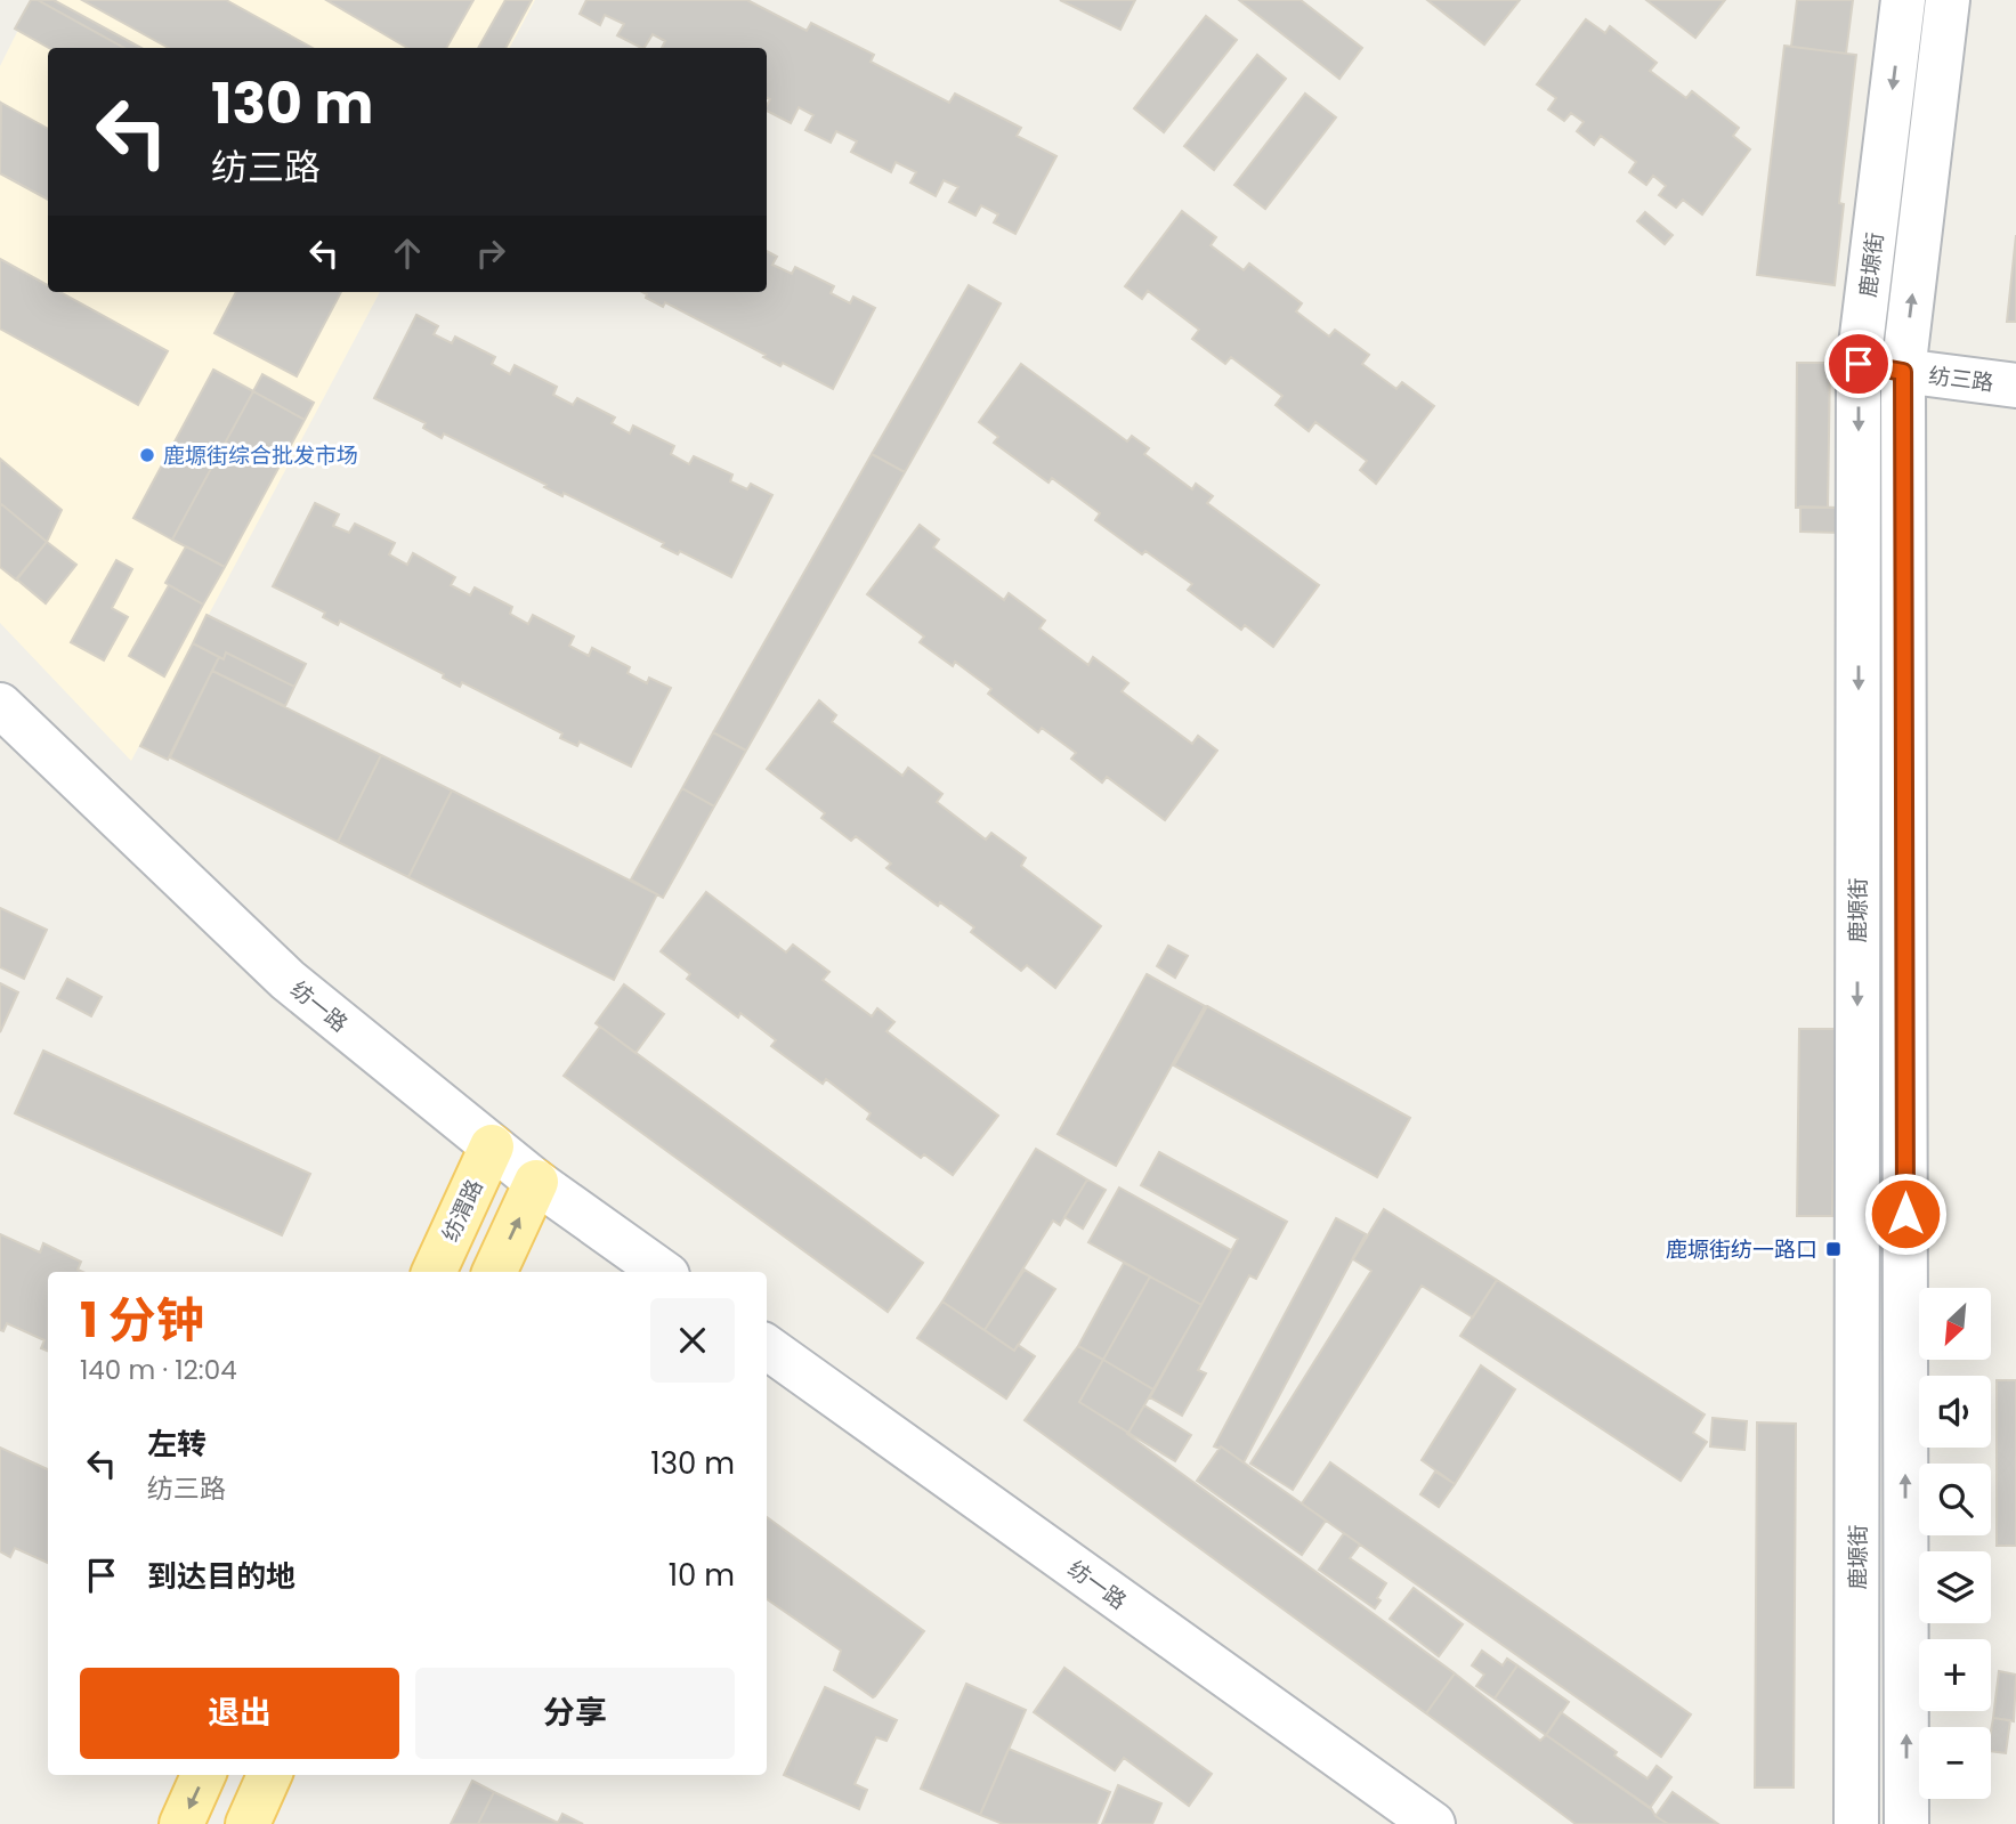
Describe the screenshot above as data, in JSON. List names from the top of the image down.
{
  "streets": {
    "main road": ["纺渭路"],
    "street": ["鹿塬街", "纺三路", "纺一路"]
  },
  "crossings": [
    ["鹿塬街", "纺三路"],
    ["纺一路", "纺渭路"]
  ],
  "places": {
    "other": ["鹿塬街综合批发市场"],
    "transit": ["鹿塬街纺一路口"]
  },
  "north": "bottom left",
  "page": {
    "turn": ["130 m", "纺三路"],
    "heading": ["1 分钟", "140 m · 12:04"],
    "map_buttons": ["+", "−"],
    "list": [
      {
        "name": "左转",
        "note": "纺三路",
        "value": "130 m"
      },
      {
        "name": "到达目的地",
        "value": "10 m"
      }
    ],
    "buttons": ["退出", "分享"]
  }
}
